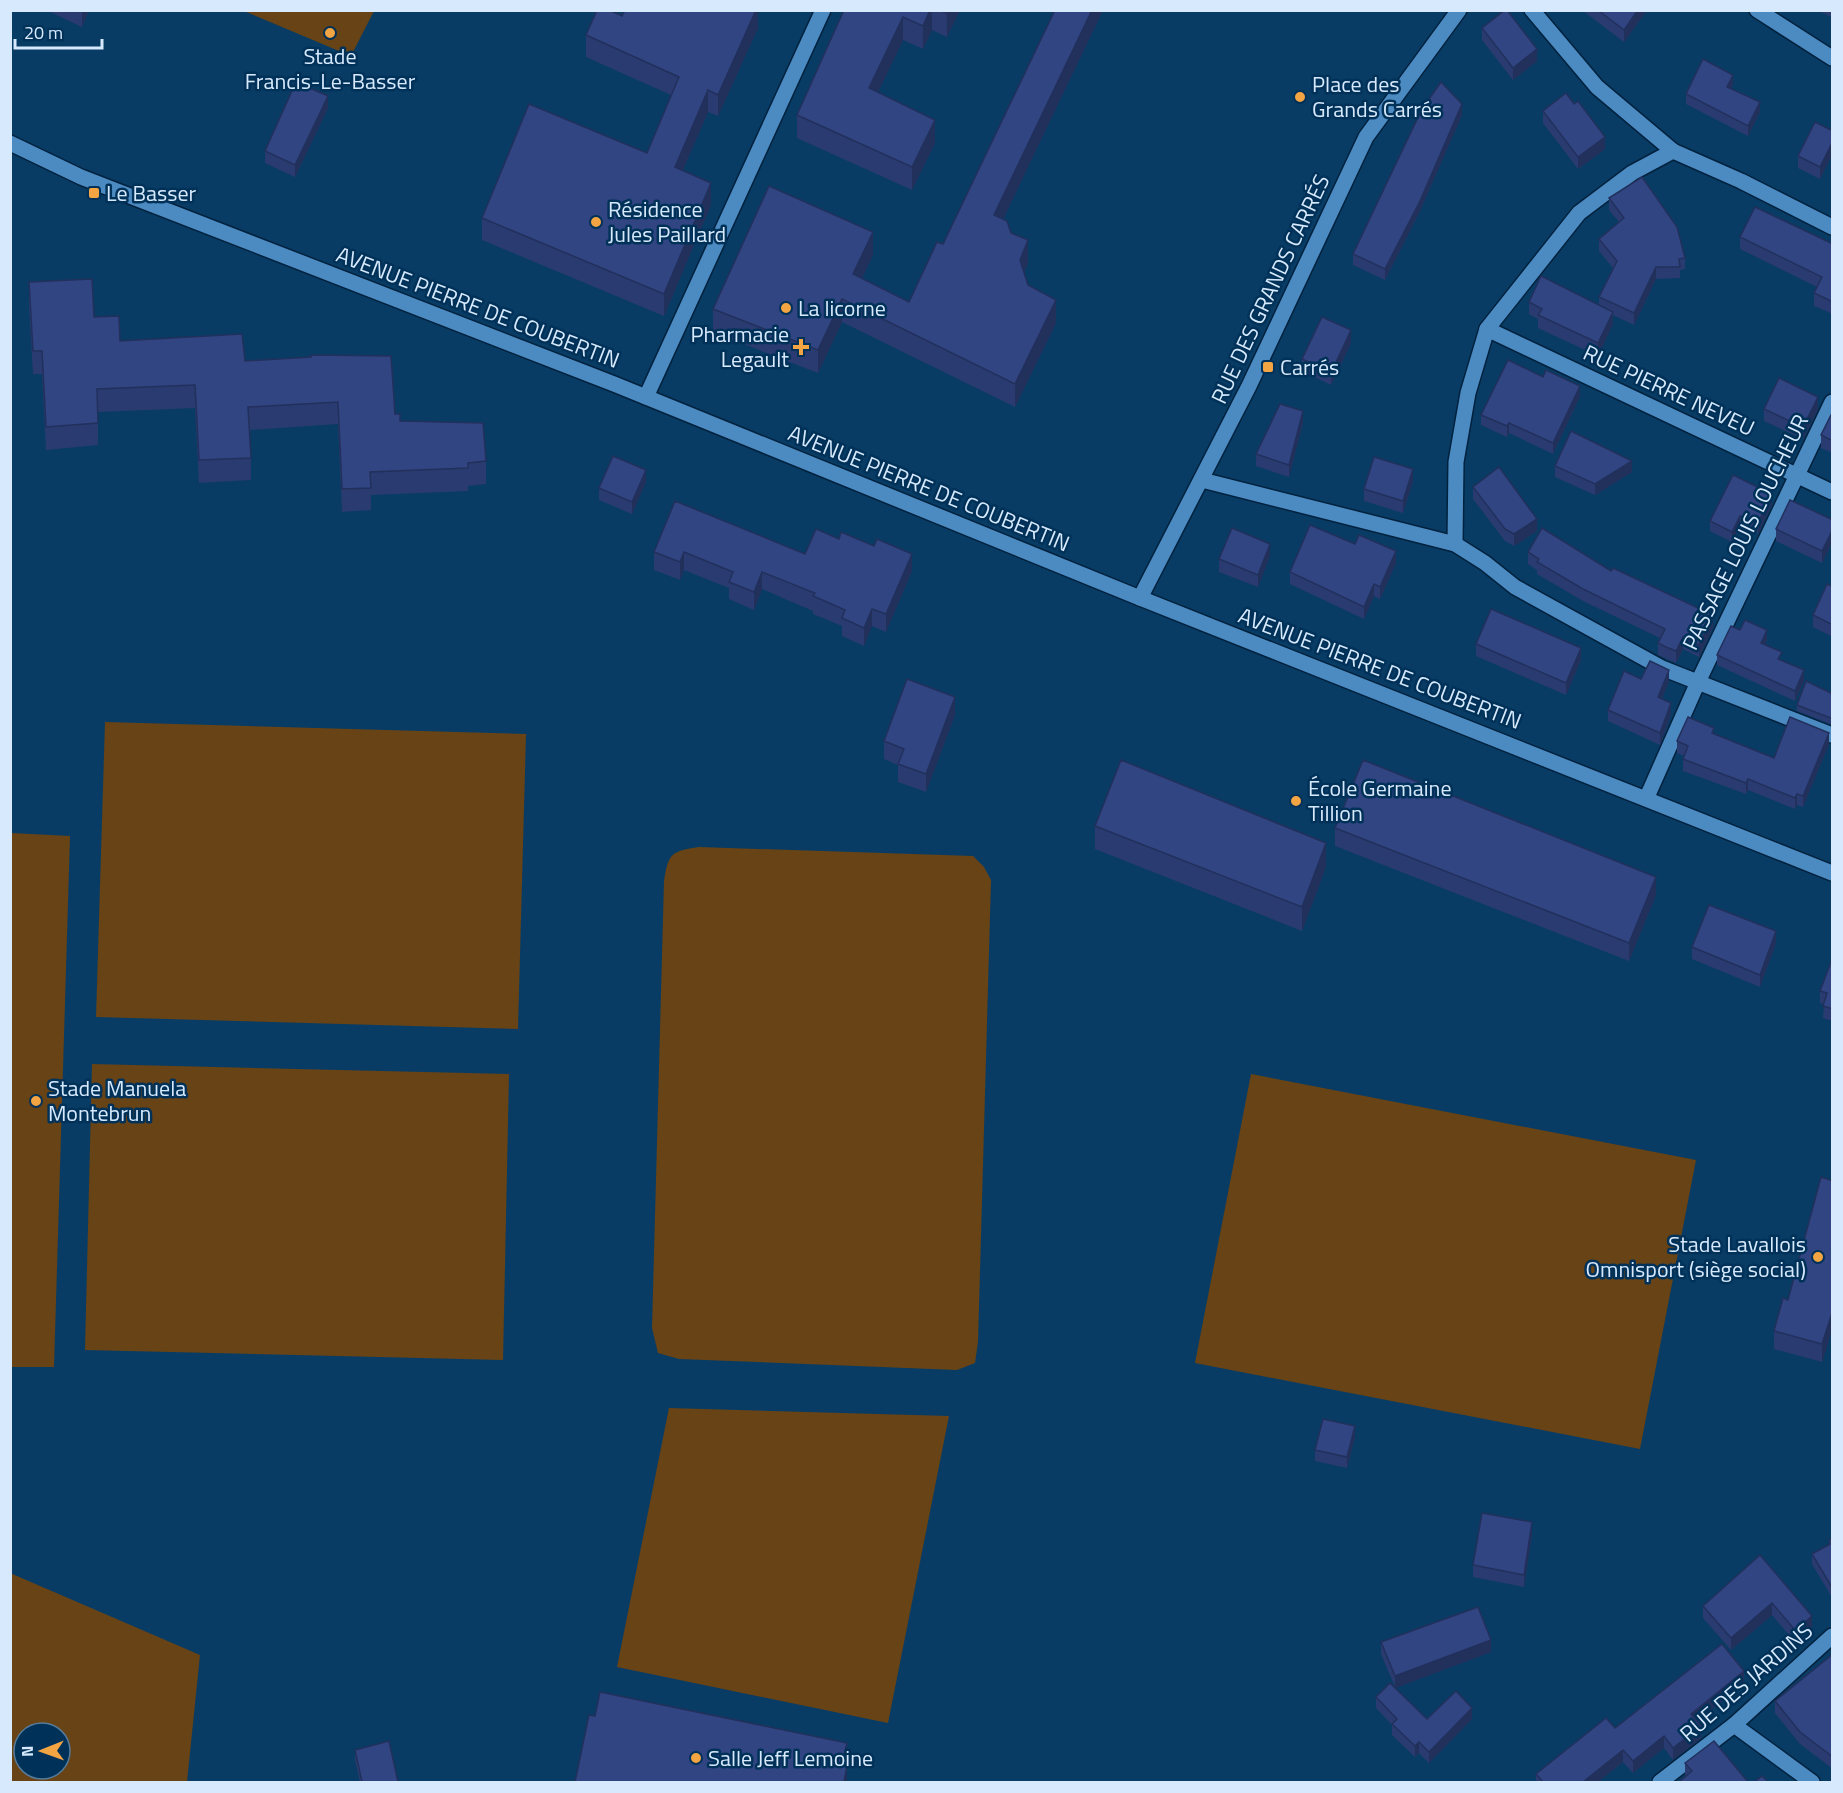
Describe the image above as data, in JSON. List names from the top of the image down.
{
  "streets": {
    "street": [
      "RUE DES GRANDS CARRÉS",
      "AVENUE PIERRE DE COUBERTIN",
      "RUE PIERRE NEVEU",
      "PASSAGE LOUIS LOUCHEUR",
      "RUE DES JARDINS"
    ]
  },
  "crossings": [
    ["RUE DES GRANDS CARRÉS", "AVENUE PIERRE DE COUBERTIN"],
    ["AVENUE PIERRE DE COUBERTIN", "PASSAGE LOUIS LOUCHEUR"],
    ["RUE PIERRE NEVEU", "PASSAGE LOUIS LOUCHEUR"]
  ],
  "places": {
    "other": [
      "Stade Francis-Le-Basser",
      "Place des Grands Carrés",
      "Résidence Jules Paillard",
      "La licorne",
      "École Germaine Tillion",
      "Stade Manuela Montebrun",
      "Stade Lavallois Omnisport (siège social)",
      "Salle Jeff Lemoine"
    ],
    "transit": ["Le Basser", "Carrés"],
    "health": ["Pharmacie Legault"]
  },
  "scale_bar": "20 m",
  "north": "left"
}
